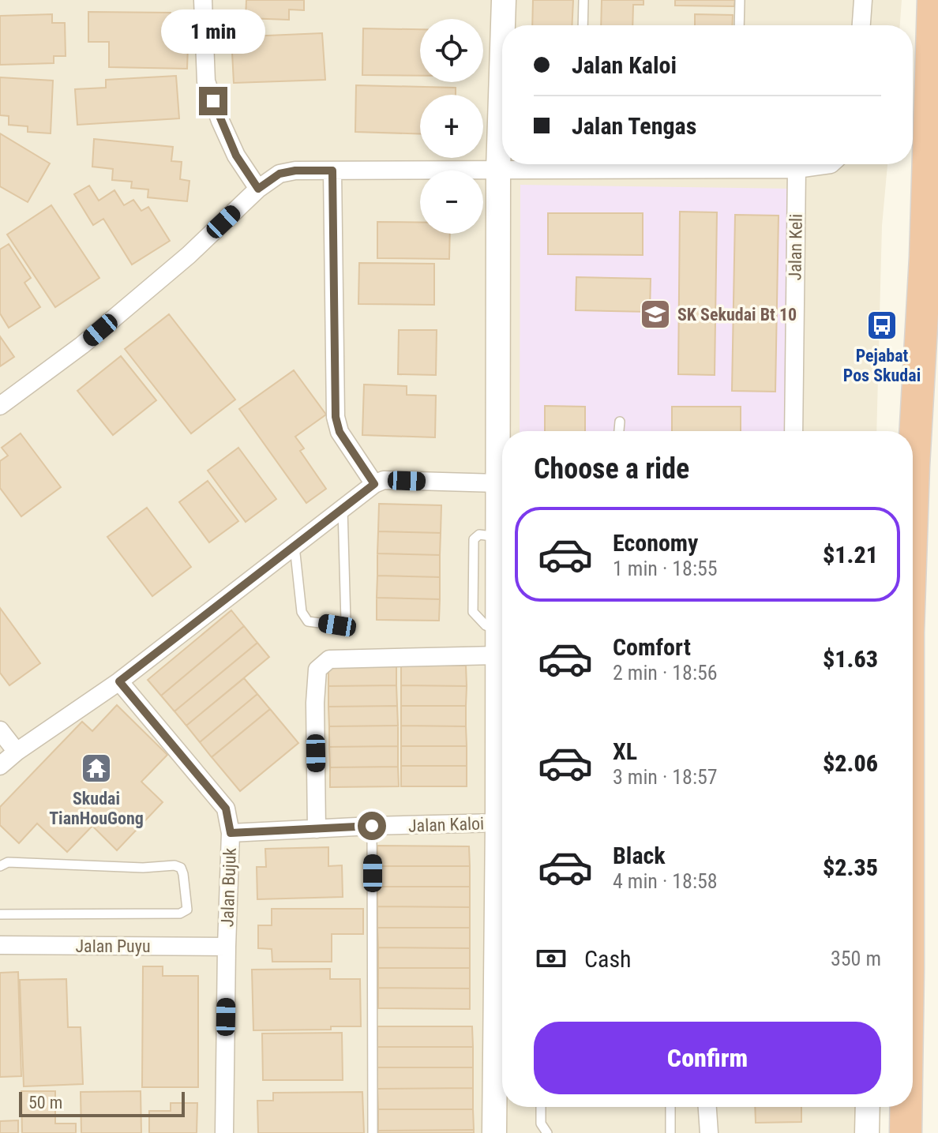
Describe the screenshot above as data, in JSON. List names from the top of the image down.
{
  "streets": {
    "street": [
      "Jalan Keli",
      "Jalan Kaloi",
      "Jalan Bujuk",
      "Jalan Puyu"
    ]
  },
  "crossings": [
    ["Jalan Kaloi", "Jalan Bujuk"],
    ["Jalan Bujuk", "Jalan Puyu"]
  ],
  "places": {
    "school or university": ["SK Sekudai Bt 10"],
    "bus stop": ["Pejabat Pos Skudai"],
    "temple": ["Skudai TianHouGong"]
  },
  "scale_bar": "50 m",
  "page": {
    "bubble": "1 min",
    "map_buttons": ["+", "−"],
    "banner": ["Jalan Kaloi", "Jalan Tengas"],
    "heading": "Choose a ride",
    "list": [
      {
        "name": "Economy",
        "note": "1 min · 18:55",
        "value": "$1.21"
      },
      {
        "name": "Comfort",
        "note": "2 min · 18:56",
        "value": "$1.63"
      },
      {
        "name": "XL",
        "note": "3 min · 18:57",
        "value": "$2.06"
      },
      {
        "name": "Black",
        "note": "4 min · 18:58",
        "value": "$2.35"
      }
    ],
    "pay": ["Cash", "350 m"],
    "buttons": "Confirm",
    "scale": "50 m"
  }
}
